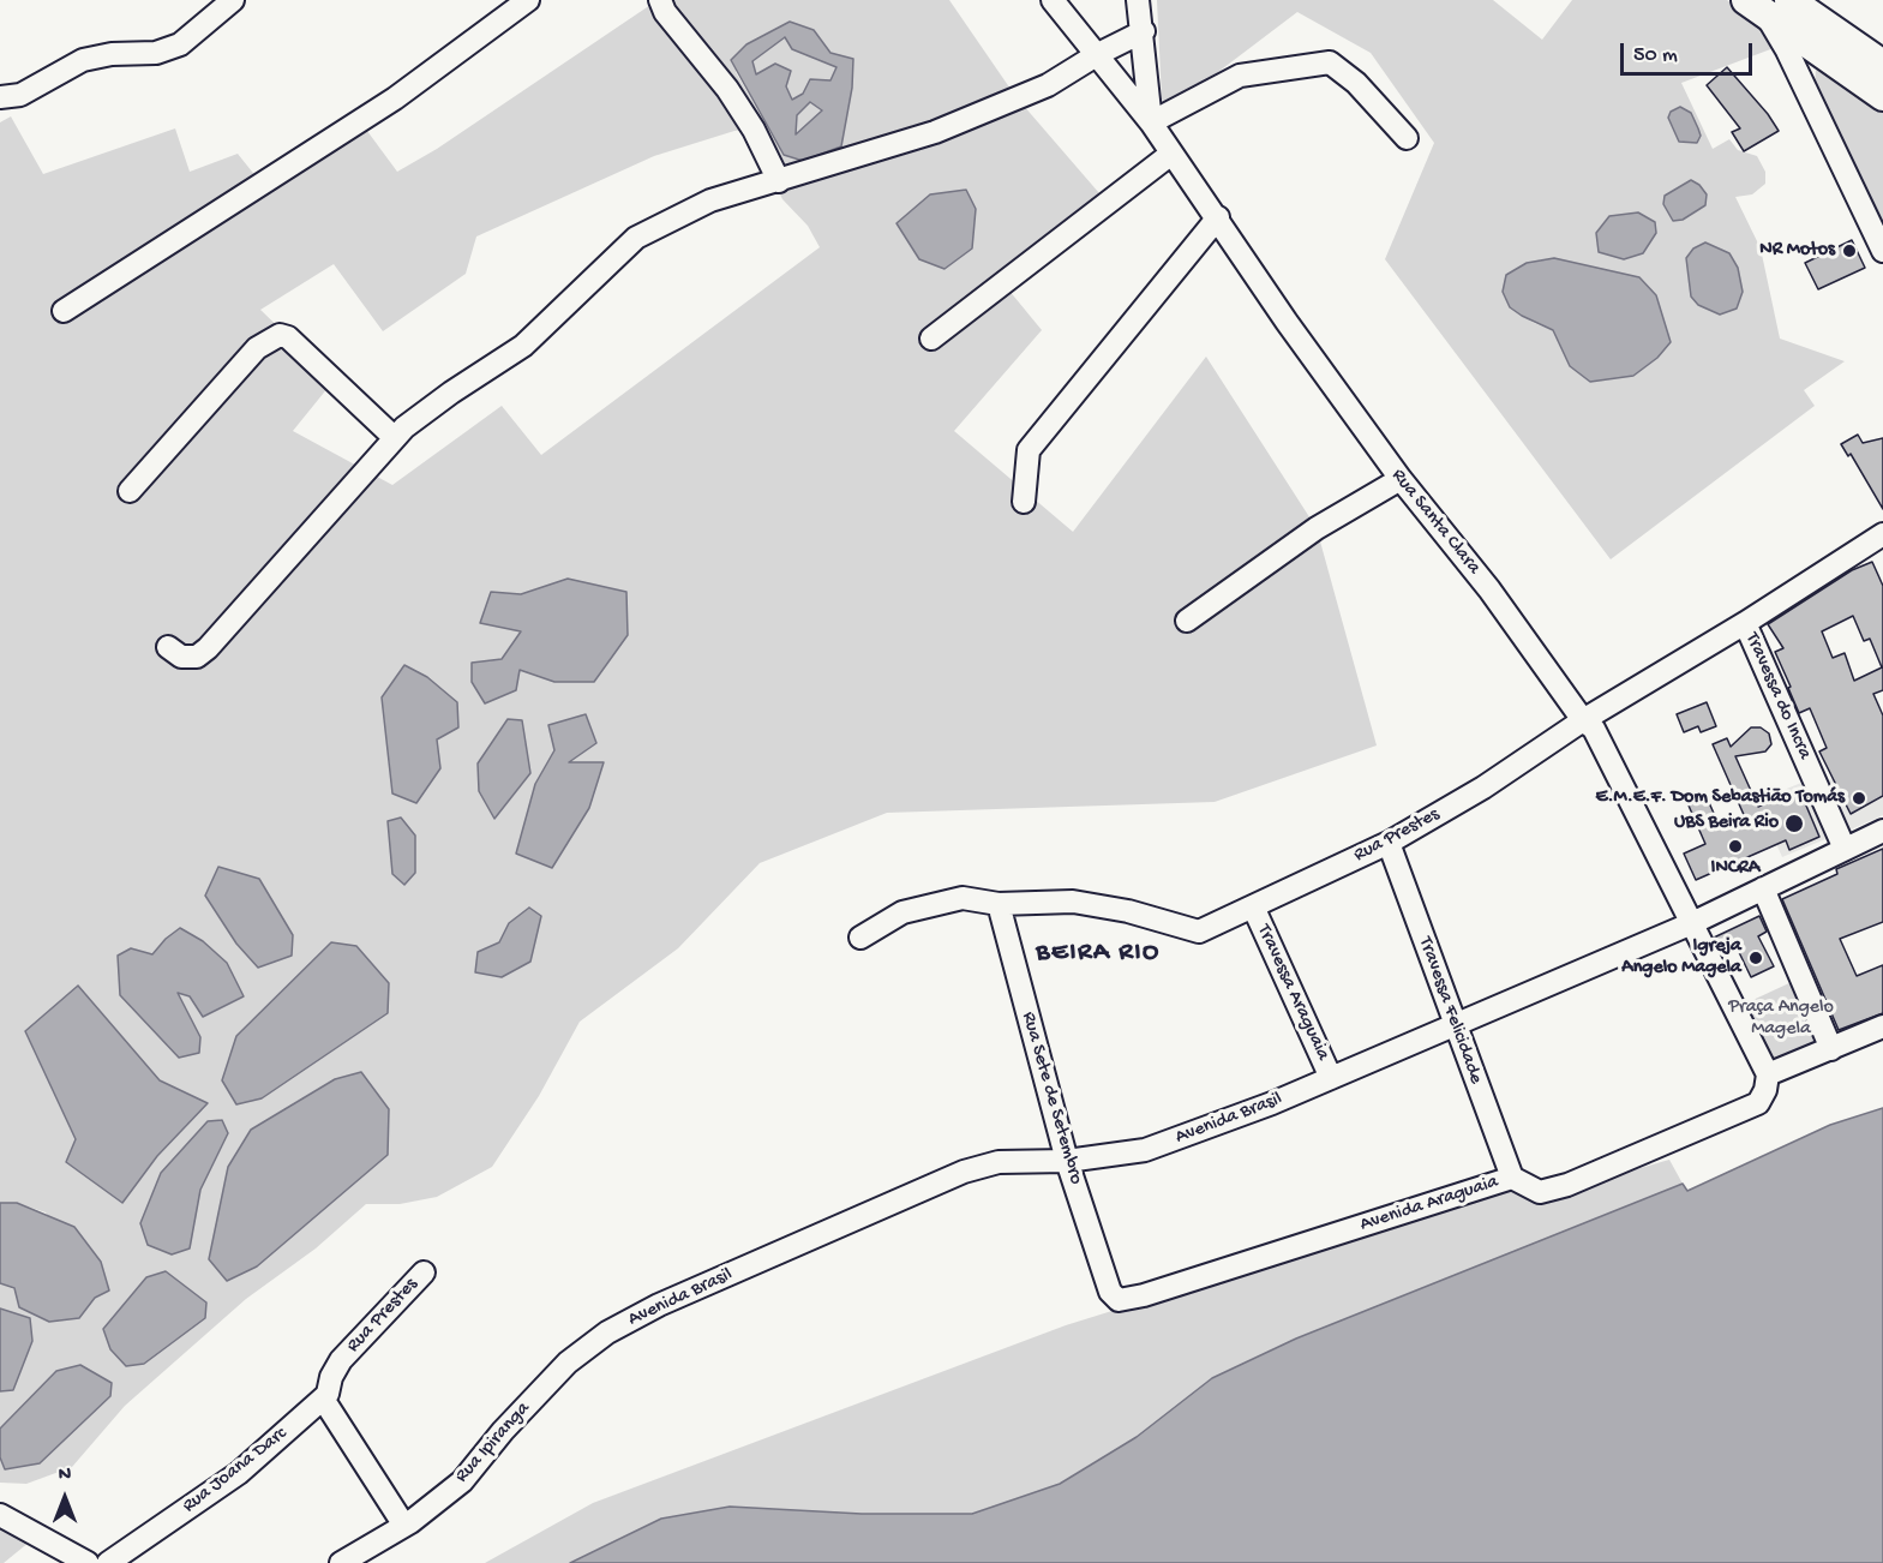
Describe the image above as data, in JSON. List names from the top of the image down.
{
  "streets": {
    "street": [
      "Rua Santa Clara",
      "Travessa do Incra",
      "Rua Prestes",
      "Travessa Araguaia",
      "Travessa Felicidade",
      "Rua Sete de Setembro",
      "Avenida Brasil",
      "Avenida Araguaia",
      "Rua Ipiranga",
      "Rua Joana Darc"
    ]
  },
  "crossings": [
    ["Rua Santa Clara", "Rua Prestes"],
    ["Rua Santa Clara", "Avenida Brasil"],
    ["Rua Santa Clara", "Avenida Araguaia"],
    ["Travessa do Incra", "Rua Prestes"],
    ["Travessa do Incra", "Avenida Brasil"],
    ["Rua Prestes", "Travessa Araguaia"],
    ["Rua Prestes", "Travessa Felicidade"],
    ["Rua Prestes", "Rua Sete de Setembro"],
    ["Rua Prestes", "Rua Joana Darc"],
    ["Travessa Araguaia", "Avenida Brasil"],
    ["Travessa Felicidade", "Avenida Brasil"],
    ["Travessa Felicidade", "Avenida Araguaia"],
    ["Rua Sete de Setembro", "Avenida Brasil"],
    ["Rua Sete de Setembro", "Avenida Araguaia"],
    ["Avenida Brasil", "Rua Ipiranga"]
  ],
  "districts": ["BEIRA RIO"],
  "parks": ["Praça Angelo Magela"],
  "places": [
    "NR Motos",
    "E.M.E.F. Dom Sebastião Tomás",
    "UBS Beira Rio",
    "INCRA",
    "Igreja Angelo Magela"
  ],
  "scale_bar": "50 m",
  "north": "top"
}
